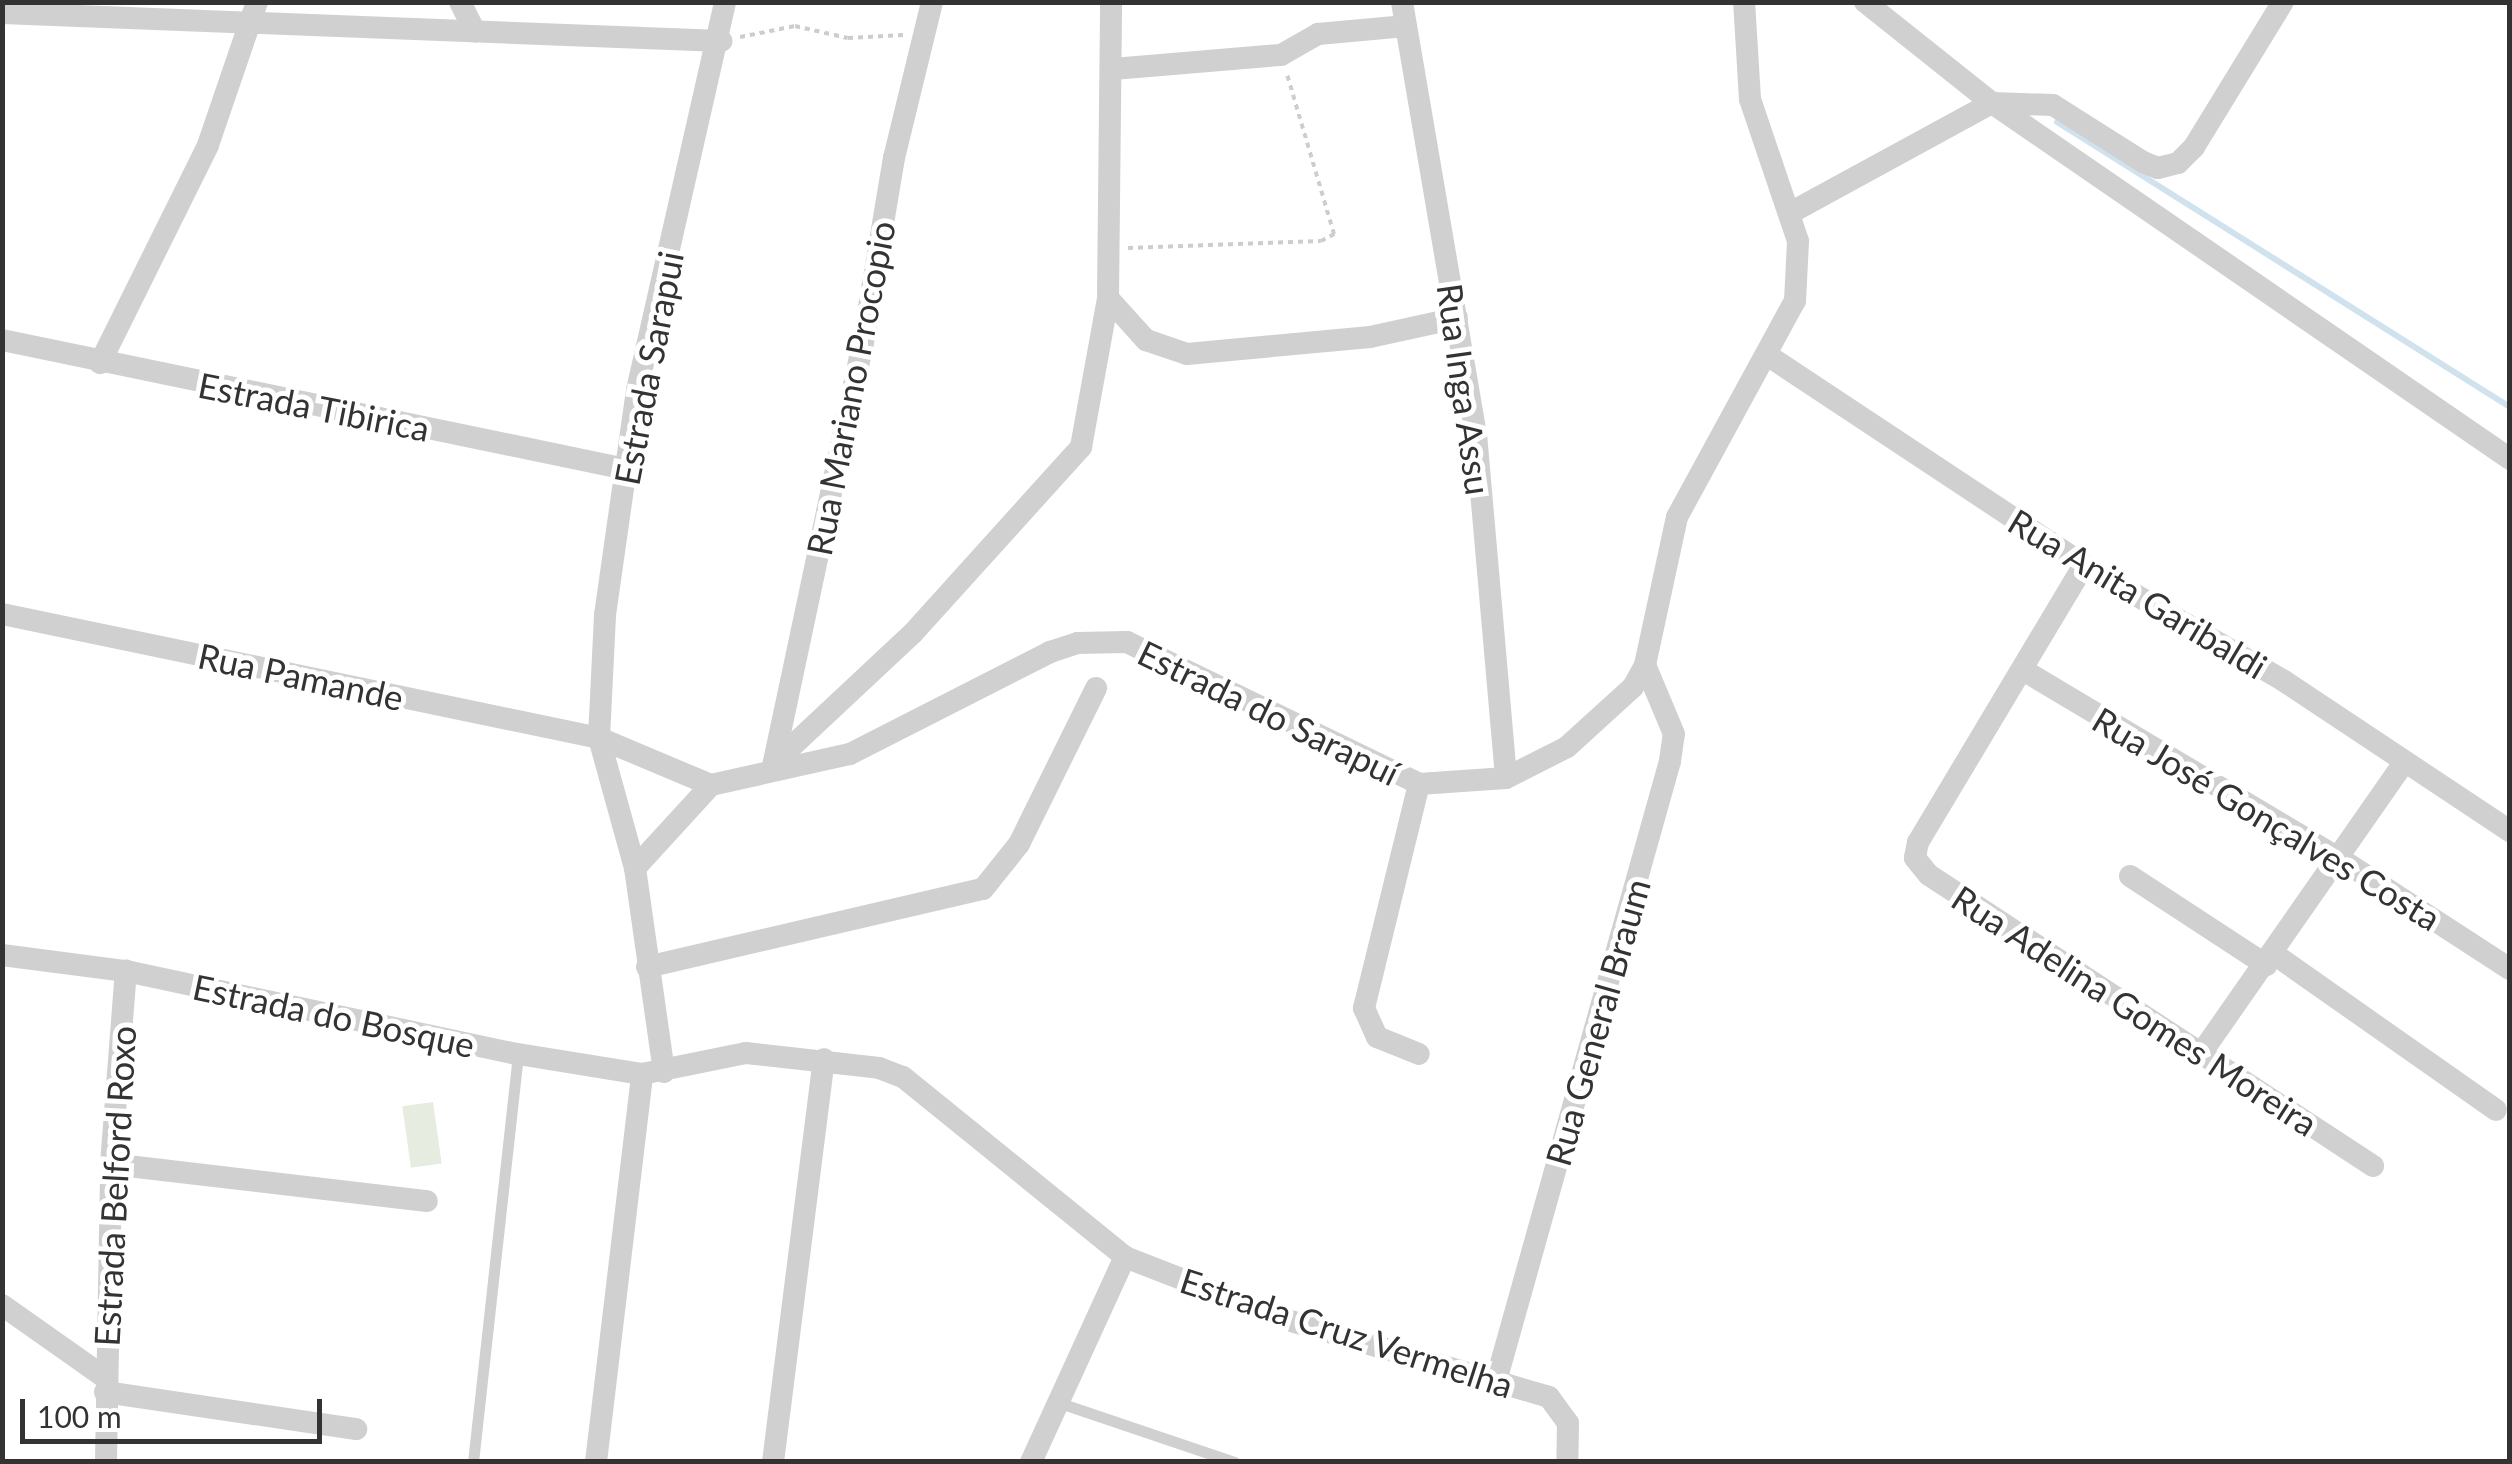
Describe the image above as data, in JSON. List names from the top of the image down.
{
  "streets": {
    "street": [
      "Estrada Sarapui",
      "Rua Mariano Procopio",
      "Rua Inga Assu",
      "Estrada Tibirica",
      "Rua Anita Garibaldi",
      "Rua Pamande",
      "Estrada do Sarapuí",
      "Rua José Gonçalves Costa",
      "Rua Adelina Gomes Moreira",
      "Estrada do Bosque",
      "Rua General Braum",
      "Estrada Belford Roxo",
      "Estrada Cruz Vermelha"
    ]
  },
  "crossings": [
    ["Estrada Sarapui", "Estrada Tibirica"],
    ["Estrada Sarapui", "Rua Pamande"],
    ["Rua Mariano Procopio", "Estrada do Sarapuí"],
    ["Rua Inga Assu", "Estrada do Sarapuí"],
    ["Rua Anita Garibaldi", "Estrada do Sarapuí"],
    ["Estrada do Sarapuí", "Rua General Braum"],
    ["Rua José Gonçalves Costa", "Rua Adelina Gomes Moreira"],
    ["Estrada do Bosque", "Estrada Belford Roxo"],
    ["Estrada do Bosque", "Estrada Cruz Vermelha"],
    ["Rua General Braum", "Estrada Cruz Vermelha"]
  ],
  "scale_bar": "100 m"
}
